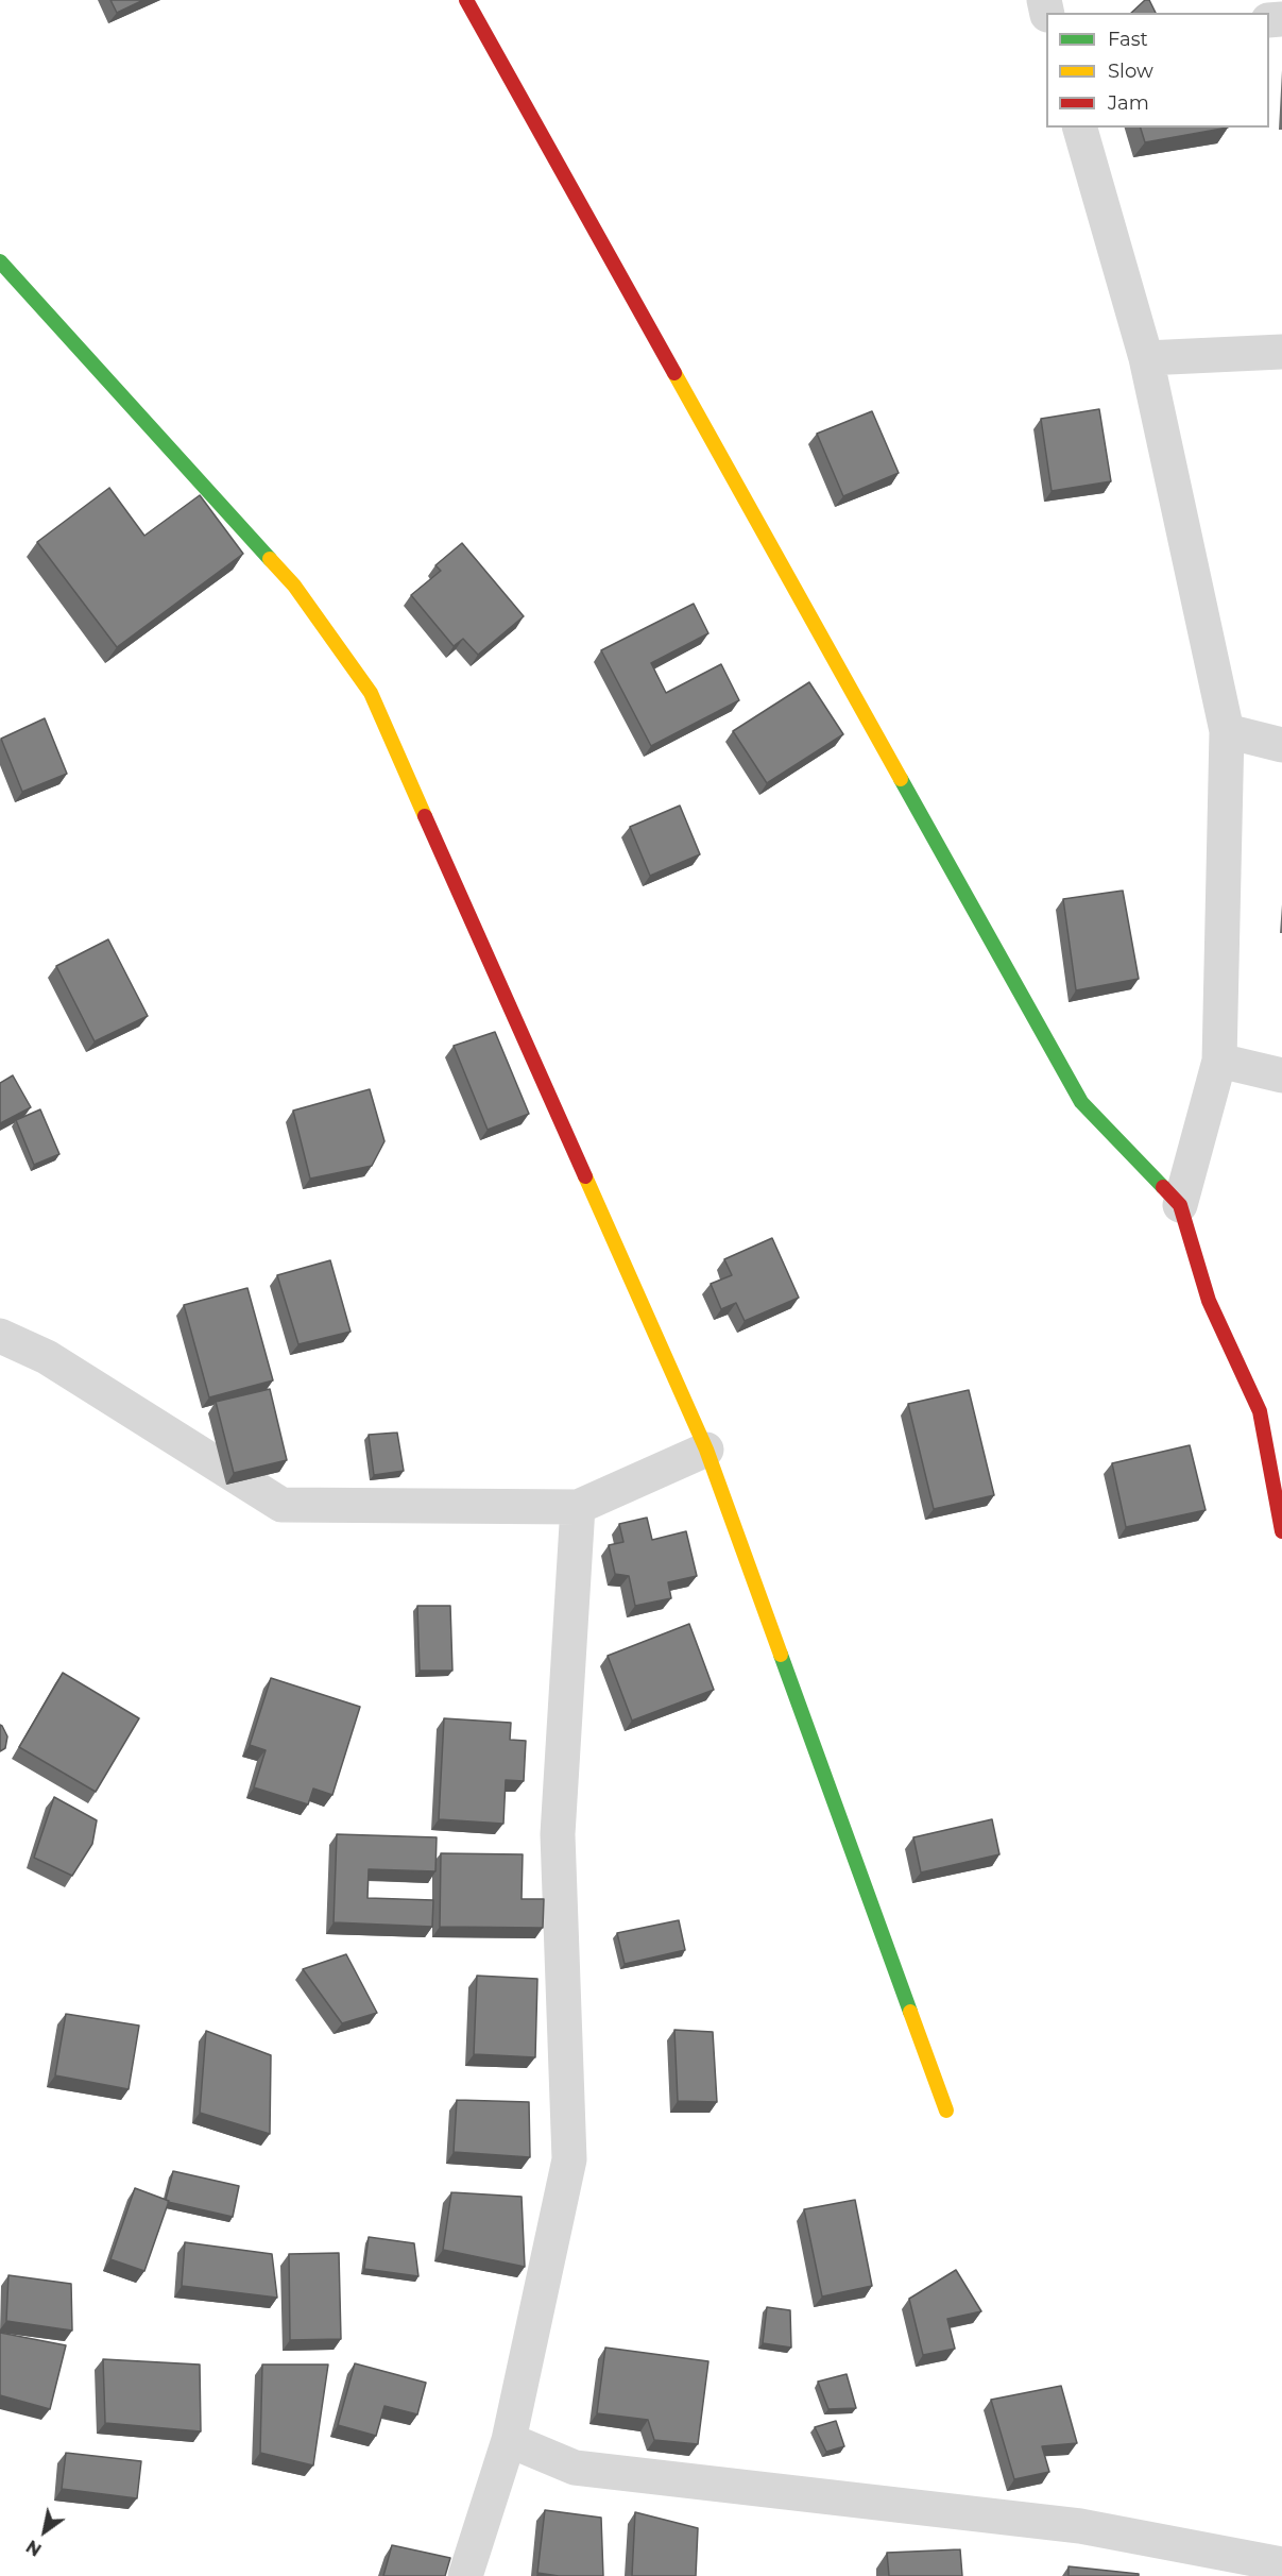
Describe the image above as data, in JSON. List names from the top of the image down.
{
  "legend": ["Fast", "Slow", "Jam"],
  "north": "bottom left"
}
